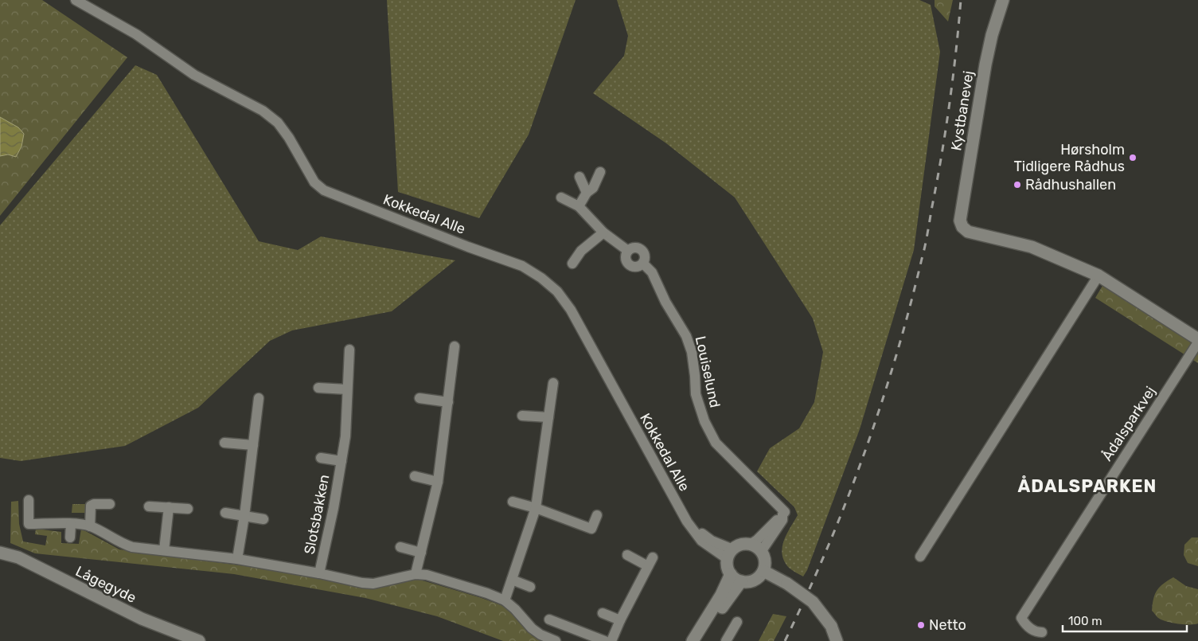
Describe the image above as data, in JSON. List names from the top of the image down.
{
  "streets": {
    "street": [
      "Kystbanevej",
      "Kokkedal Alle",
      "Louiselund",
      "Ådalsparkvej",
      "Slotsbakken",
      "Lågegyde"
    ]
  },
  "districts": ["ÅDALSPARKEN"],
  "places": ["Hørsholm Tidligere Rådhus", "Rådhushallen", "Netto"],
  "scale_bar": "100 m"
}
